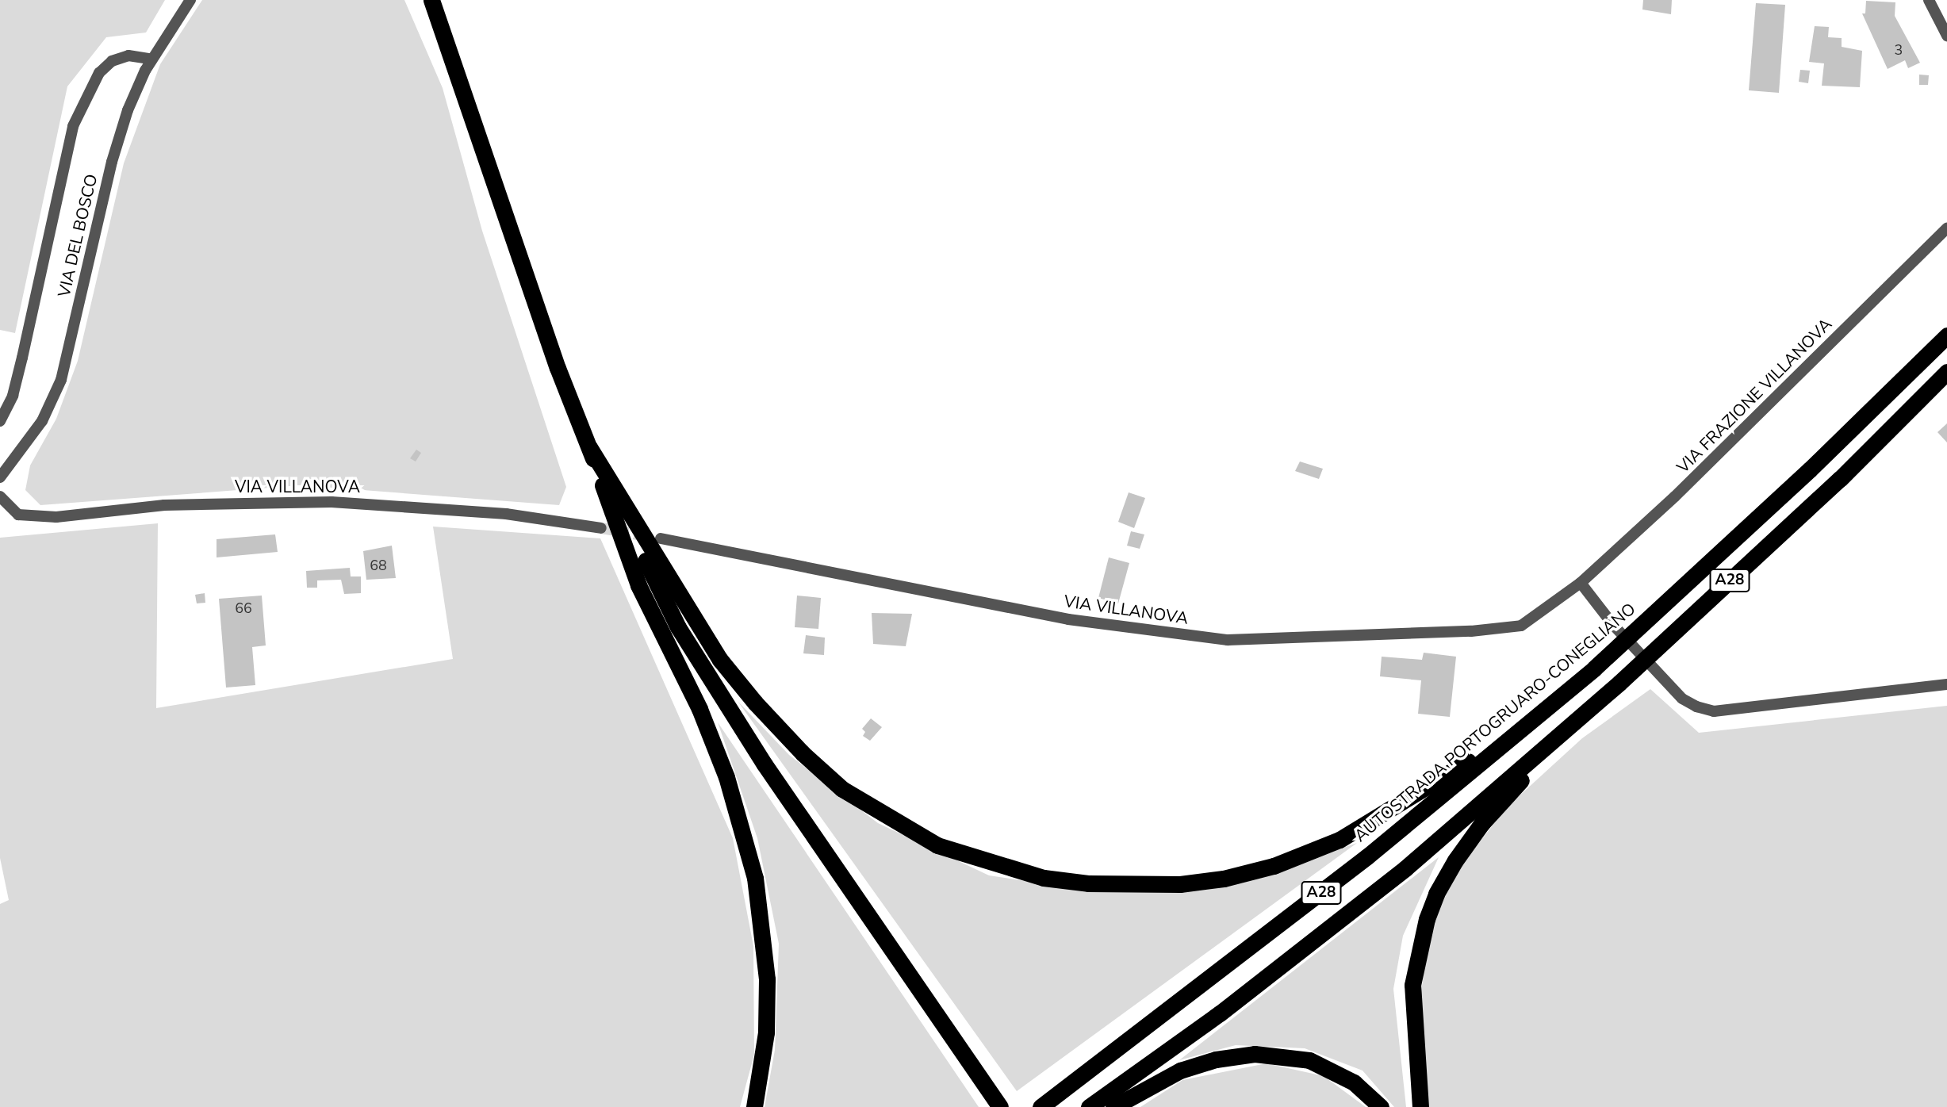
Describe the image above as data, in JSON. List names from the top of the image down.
{
  "streets": {
    "highway": ["A28", "AUTOSTRADA PORTOGRUARO-CONEGLIANO"],
    "street": ["VIA DEL BOSCO", "VIA FRAZIONE VILLANOVA", "VIA VILLANOVA"]
  },
  "crossings": [
    ["VIA FRAZIONE VILLANOVA", "VIA VILLANOVA"]
  ],
  "house_numbers": ["3", "68", "66"]
}
